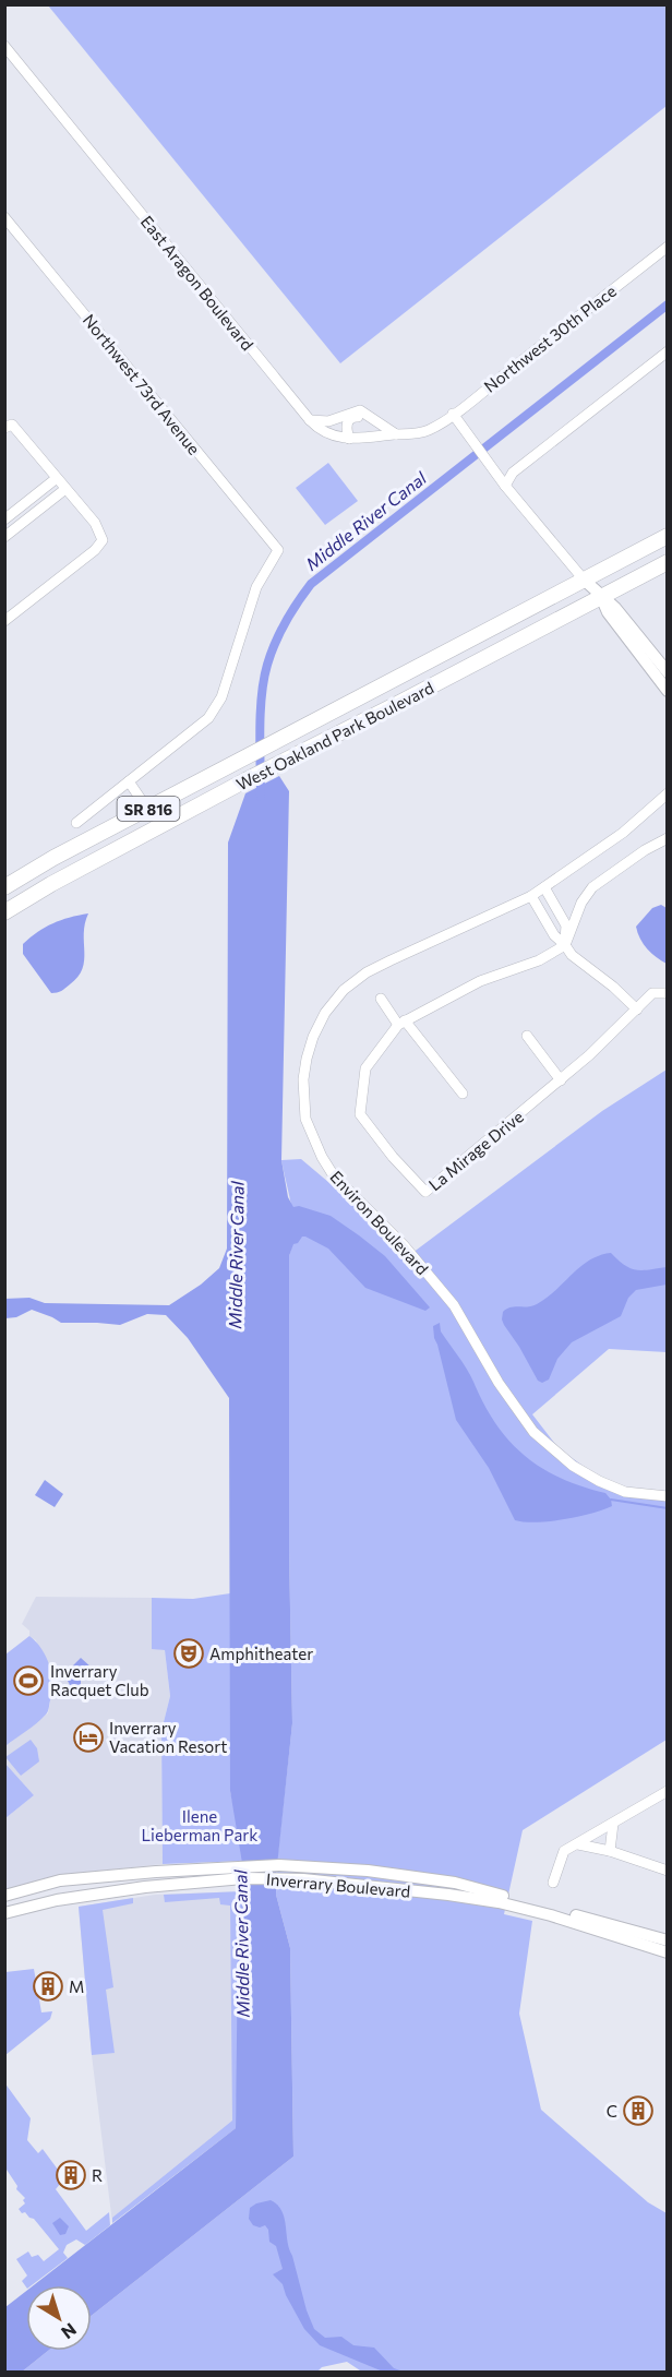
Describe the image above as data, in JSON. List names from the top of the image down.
{
  "streets": {
    "main road": ["West Oakland Park Boulevard", "SR 816"],
    "street": [
      "East Aragon Boulevard",
      "Northwest 30th Place",
      "Northwest 73rd Avenue",
      "La Mirage Drive",
      "Environ Boulevard",
      "Inverrary Boulevard"
    ]
  },
  "crossings": [
    ["East Aragon Boulevard", "Northwest 30th Place"]
  ],
  "water": ["Middle River Canal"],
  "parks": ["Ilene Lieberman Park"],
  "places": {
    "theatre": ["Amphitheater"],
    "sports": ["Inverrary Racquet Club"],
    "hotel": ["Inverrary Vacation Resort"],
    "building": ["M", "C", "R"]
  },
  "north": "bottom right"
}
